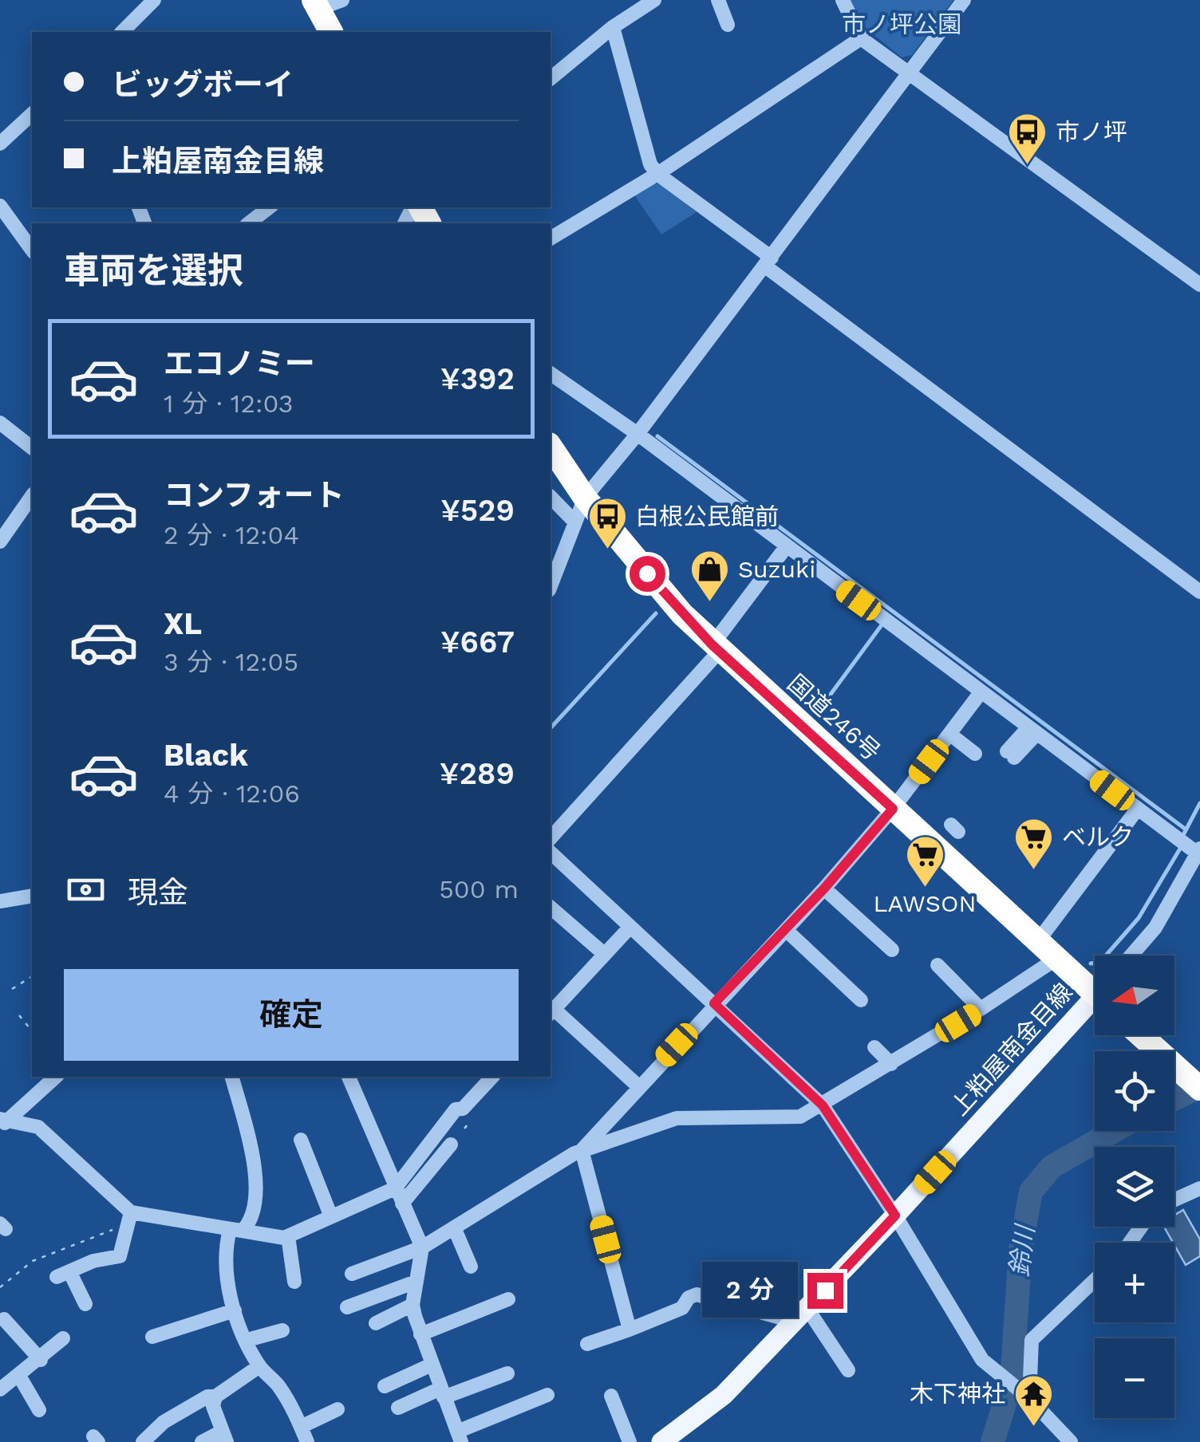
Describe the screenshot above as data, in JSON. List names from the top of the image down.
{
  "streets": {
    "highway": ["国道246号"],
    "main road": ["上粕屋南金目線"]
  },
  "water": ["鈴川"],
  "parks": ["市ノ坪公園"],
  "places": {
    "bus stop": ["市ノ坪", "白根公民館前"],
    "shop": ["Suzuki"],
    "supermarket": ["ベルク", "LAWSON"],
    "temple": ["木下神社"]
  },
  "north": "left",
  "page": {
    "banner": ["ビッグボーイ", "上粕屋南金目線"],
    "heading": "車両を選択",
    "list": [
      {
        "name": "エコノミー",
        "note": "1 分 · 12:03",
        "value": "¥392"
      },
      {
        "name": "コンフォート",
        "note": "2 分 · 12:04",
        "value": "¥529"
      },
      {
        "name": "XL",
        "note": "3 分 · 12:05",
        "value": "¥667"
      },
      {
        "name": "Black",
        "note": "4 分 · 12:06",
        "value": "¥289"
      }
    ],
    "pay": ["現金", "500 m"],
    "buttons": "確定",
    "map_buttons": ["+", "−"],
    "bubble": "2 分"
  }
}
